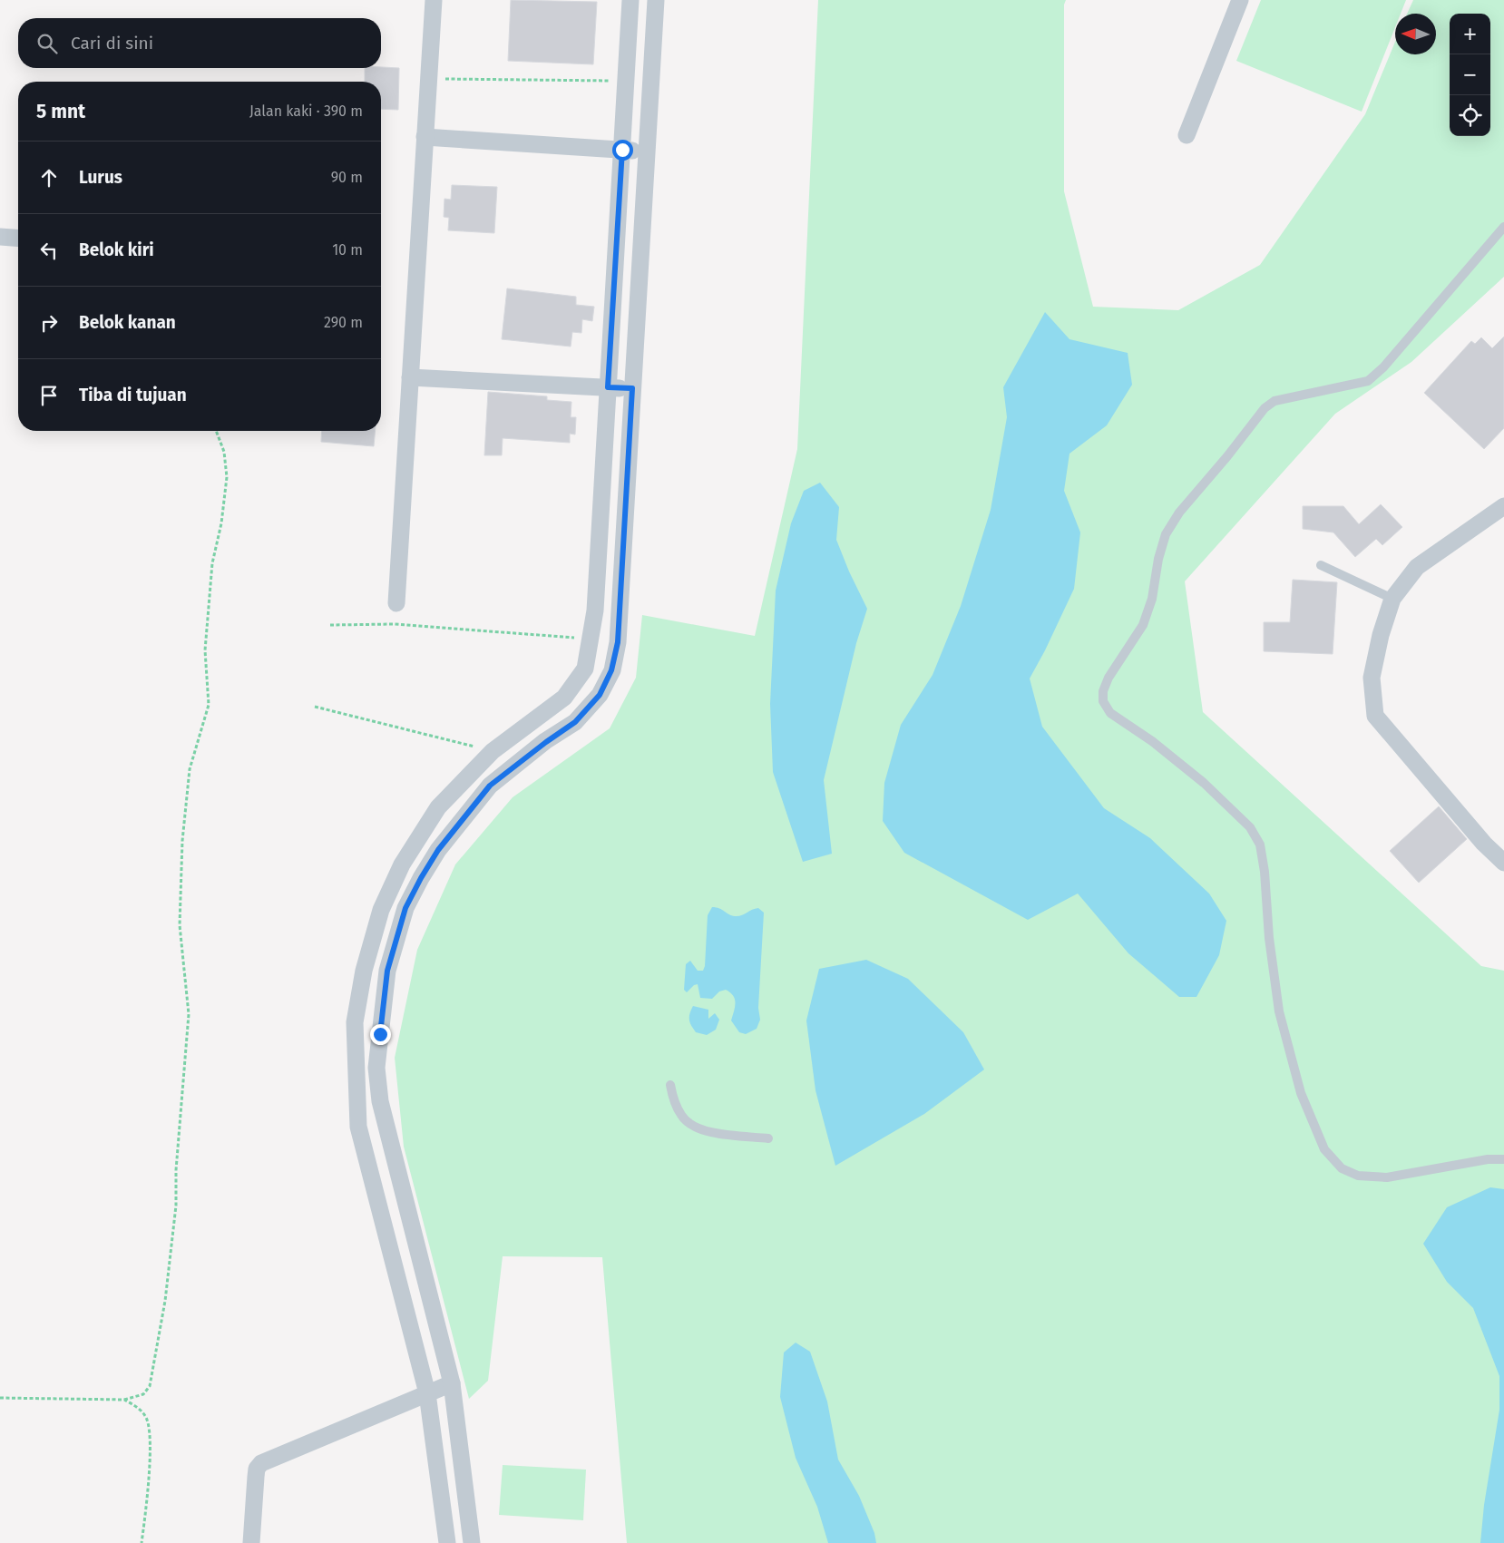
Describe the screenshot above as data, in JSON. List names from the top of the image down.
{
  "north": "left",
  "page": {
    "map_buttons": ["+", "−"],
    "search": "Cari di sini",
    "heading": ["5 mnt", "Jalan kaki · 390 m"],
    "list": [
      ["Lurus", "90 m"],
      ["Belok kiri", "10 m"],
      ["Belok kanan", "290 m"],
      "Tiba di tujuan"
    ]
  }
}
